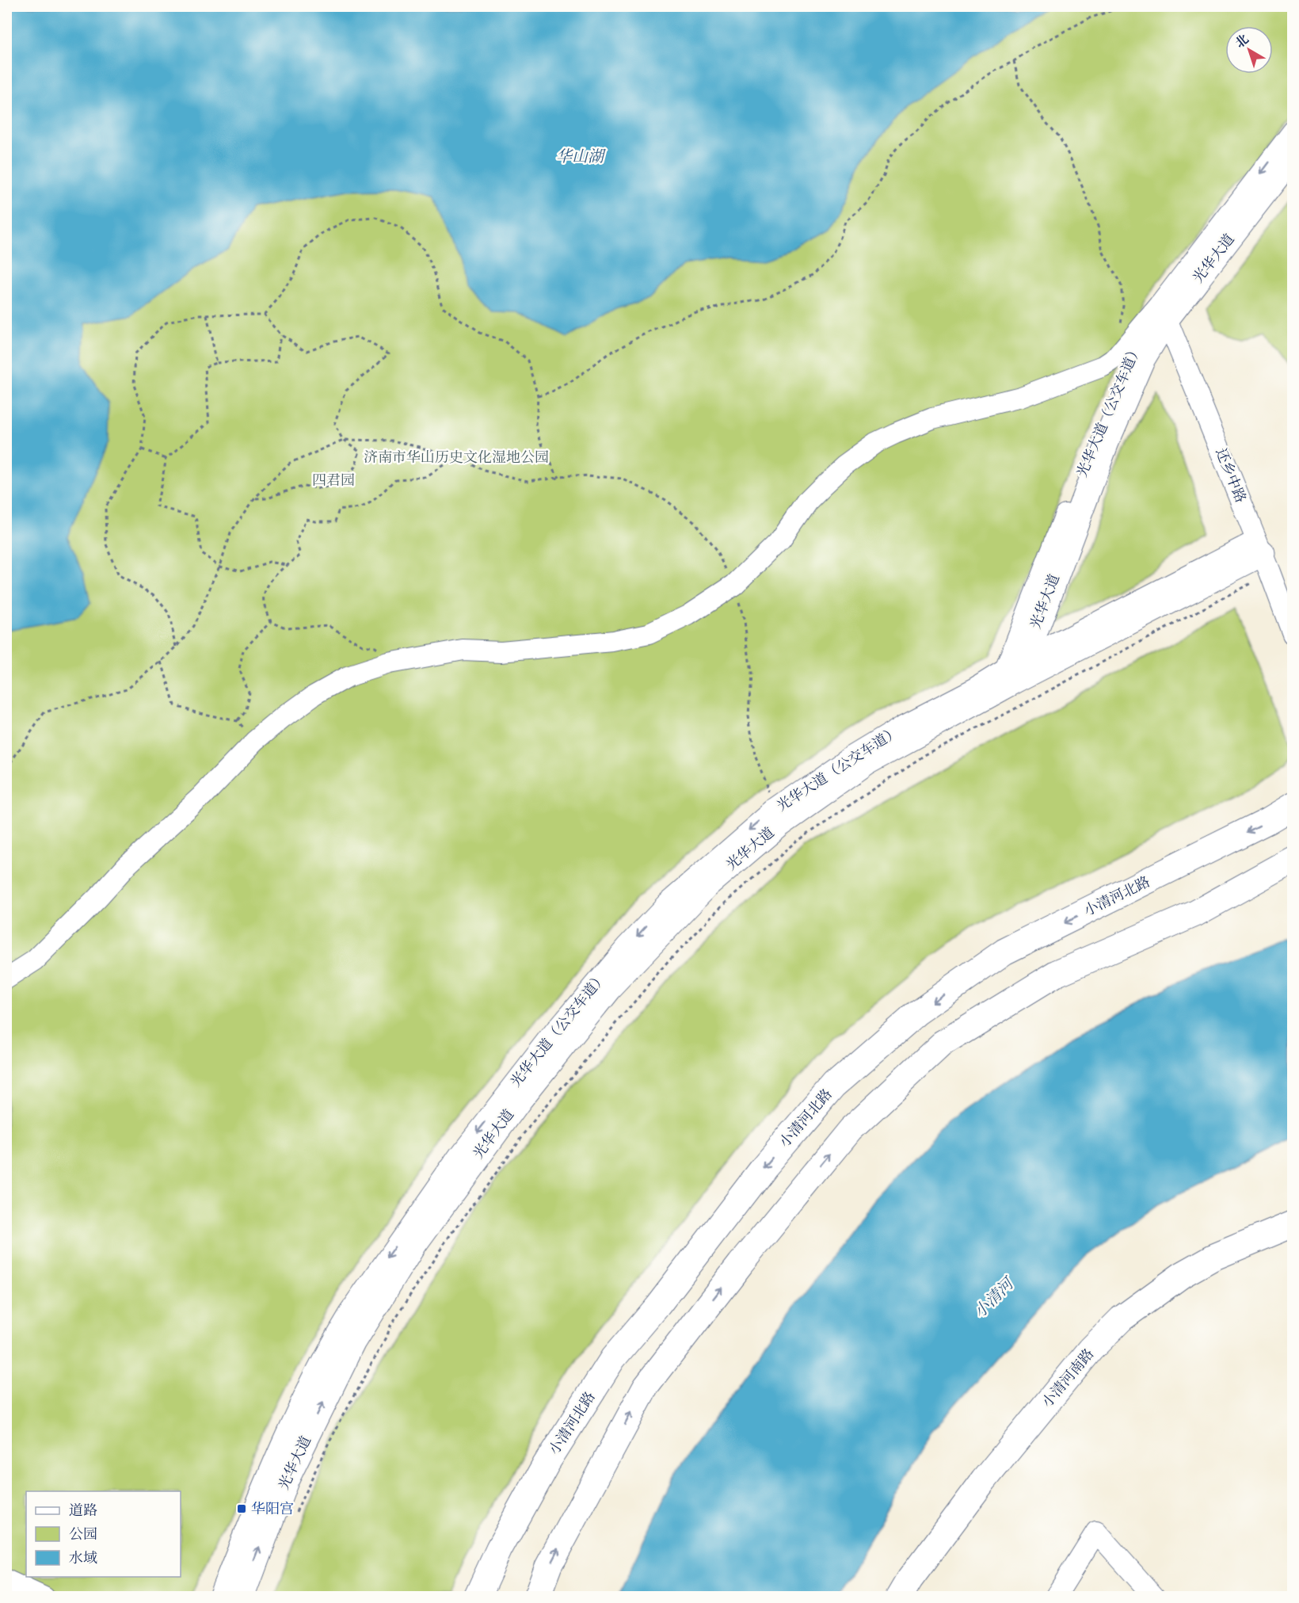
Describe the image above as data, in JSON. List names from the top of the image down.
{
  "streets": {
    "main road": ["光华大道", "小清河北路", "小清河南路"],
    "street": ["光华大道（公交车道）", "还乡中路"]
  },
  "crossings": [
    ["光华大道", "光华大道（公交车道）"],
    ["光华大道", "还乡中路"]
  ],
  "one_way": ["光华大道", "光华大道（公交车道）"],
  "water": ["华山湖", "小清河"],
  "parks": ["济南市华山历史文化湿地公园", "四君园"],
  "places": {
    "transit": ["华阳宫"]
  },
  "legend": ["道路", "公园", "水域"],
  "north": "top left"
}
